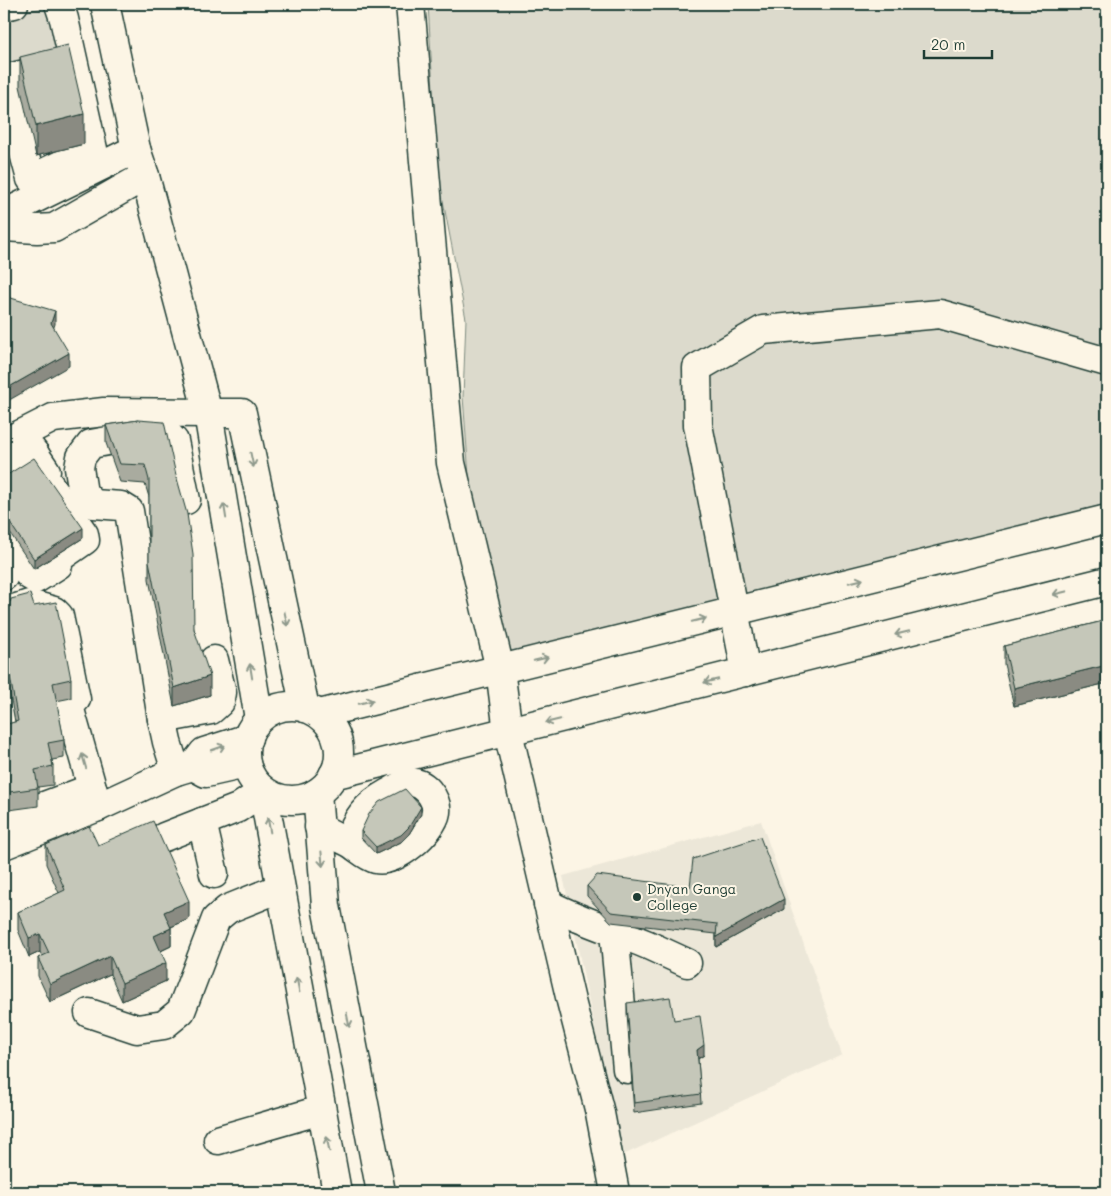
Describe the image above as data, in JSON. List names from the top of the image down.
{
  "places": ["Dnyan Ganga College"],
  "scale_bar": "20 m"
}
